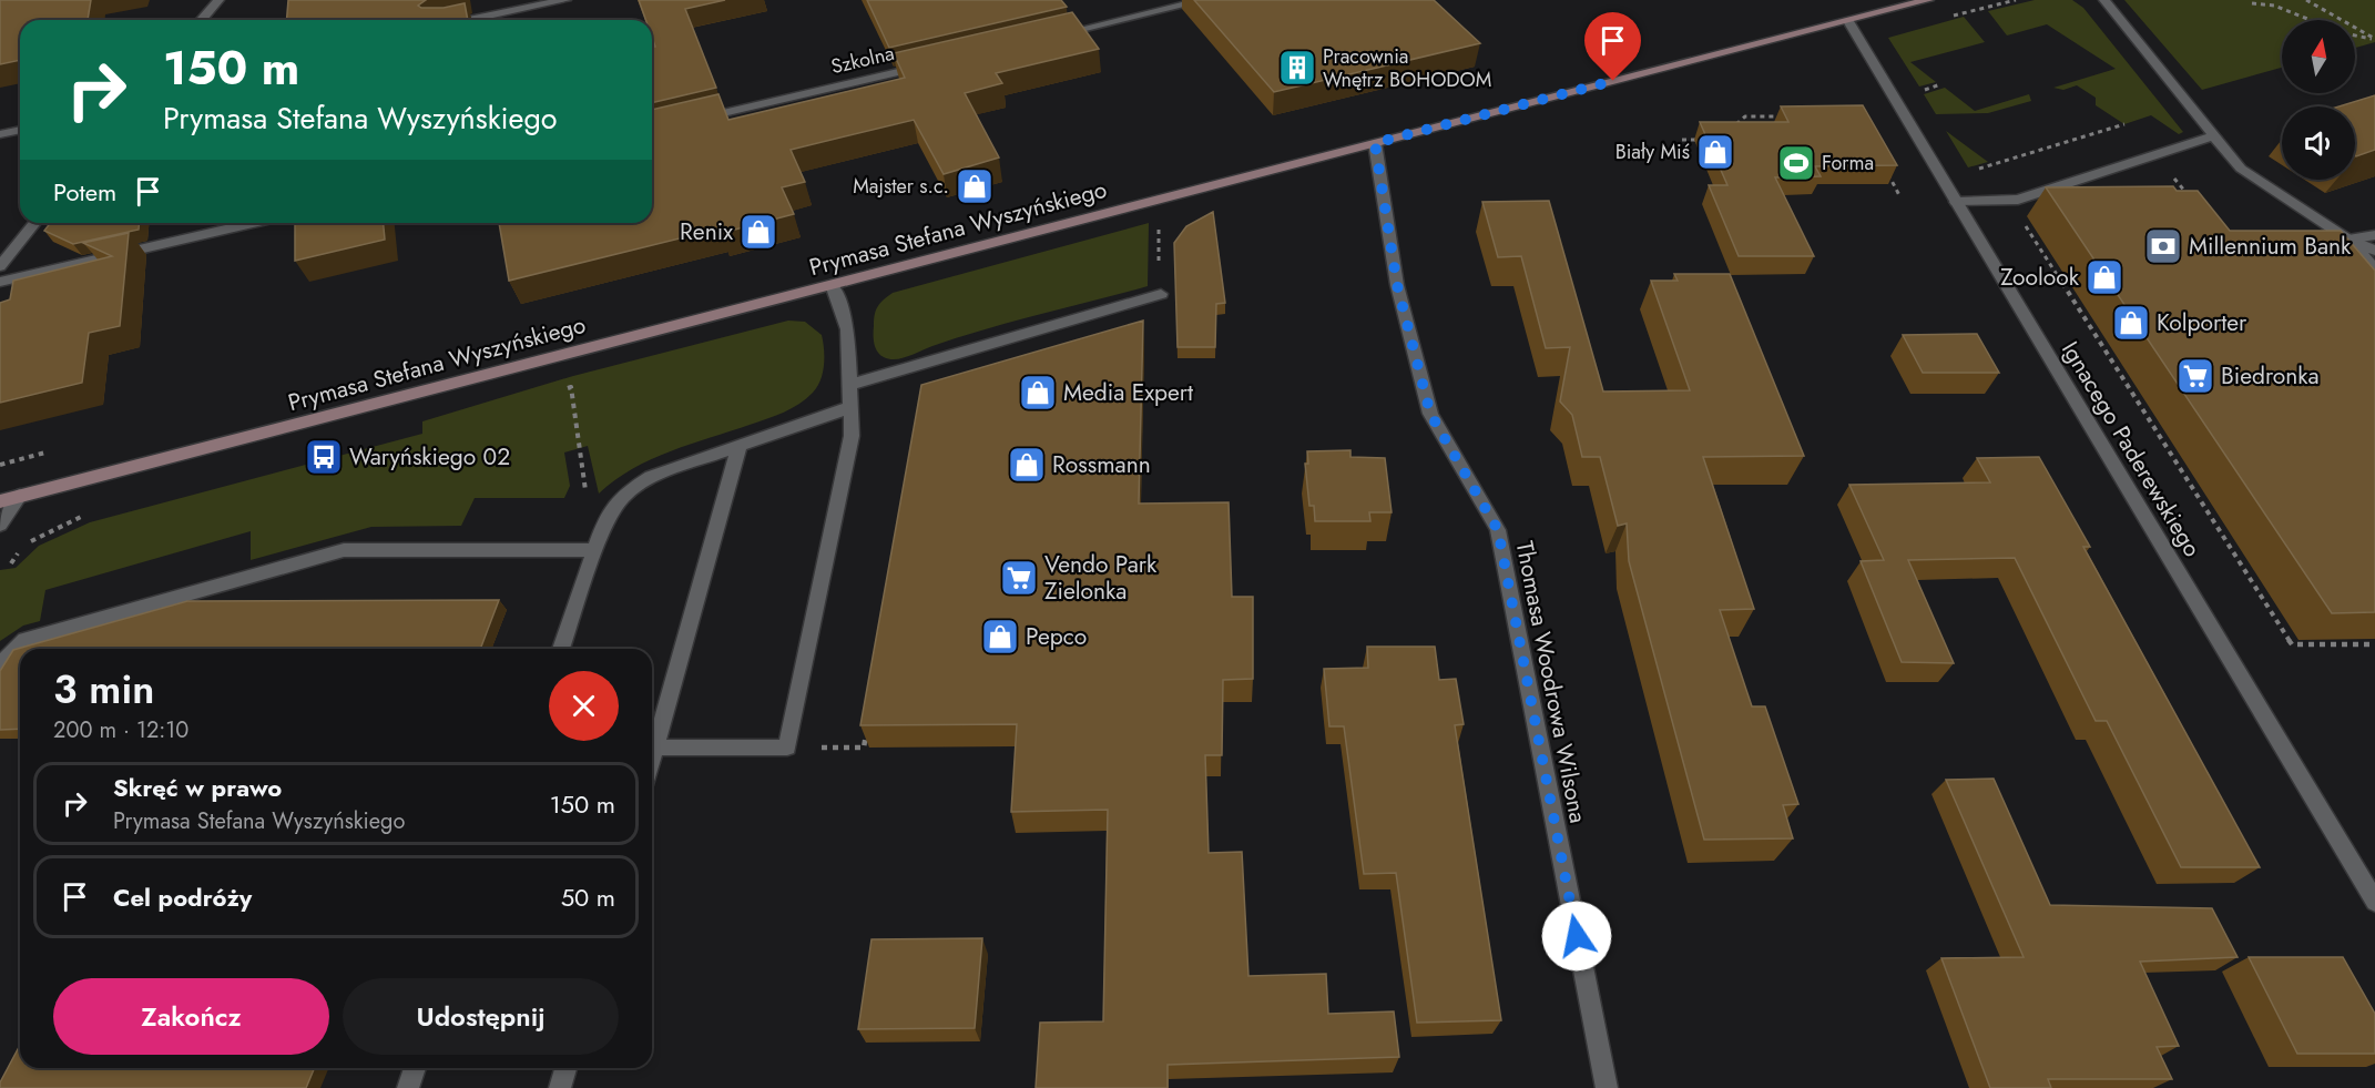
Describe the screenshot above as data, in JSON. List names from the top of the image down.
{
  "streets": {
    "main road": ["Prymasa Stefana Wyszyńskiego"],
    "street": ["Szkolna", "Ignacego Paderewskiego", "Thomasa Woodrowa Wilsona"]
  },
  "crossings": [
    ["Prymasa Stefana Wyszyńskiego", "Ignacego Paderewskiego"],
    ["Prymasa Stefana Wyszyńskiego", "Thomasa Woodrowa Wilsona"]
  ],
  "places": {
    "building": ["Pracownia Wnętrz BOHODOM"],
    "shop": [
      "Biały Miś",
      "Majster s.c.",
      "Renix",
      "Zoolook",
      "Kolporter",
      "Media Expert",
      "Rossmann",
      "Pepco"
    ],
    "sports": ["Forma"],
    "bank": ["Millennium Bank"],
    "supermarket": ["Biedronka", "Vendo Park Zielonka"],
    "bus stop": ["Waryńskiego 02"]
  },
  "north": "top",
  "page": {
    "turn": ["150 m", "Prymasa Stefana Wyszyńskiego"],
    "then": "Potem",
    "heading": ["3 min", "200 m · 12:10"],
    "list": [
      {
        "name": "Skręć w prawo",
        "note": "Prymasa Stefana Wyszyńskiego",
        "value": "150 m"
      },
      {
        "name": "Cel podróży",
        "value": "50 m"
      }
    ],
    "buttons": ["Zakończ", "Udostępnij"]
  }
}
